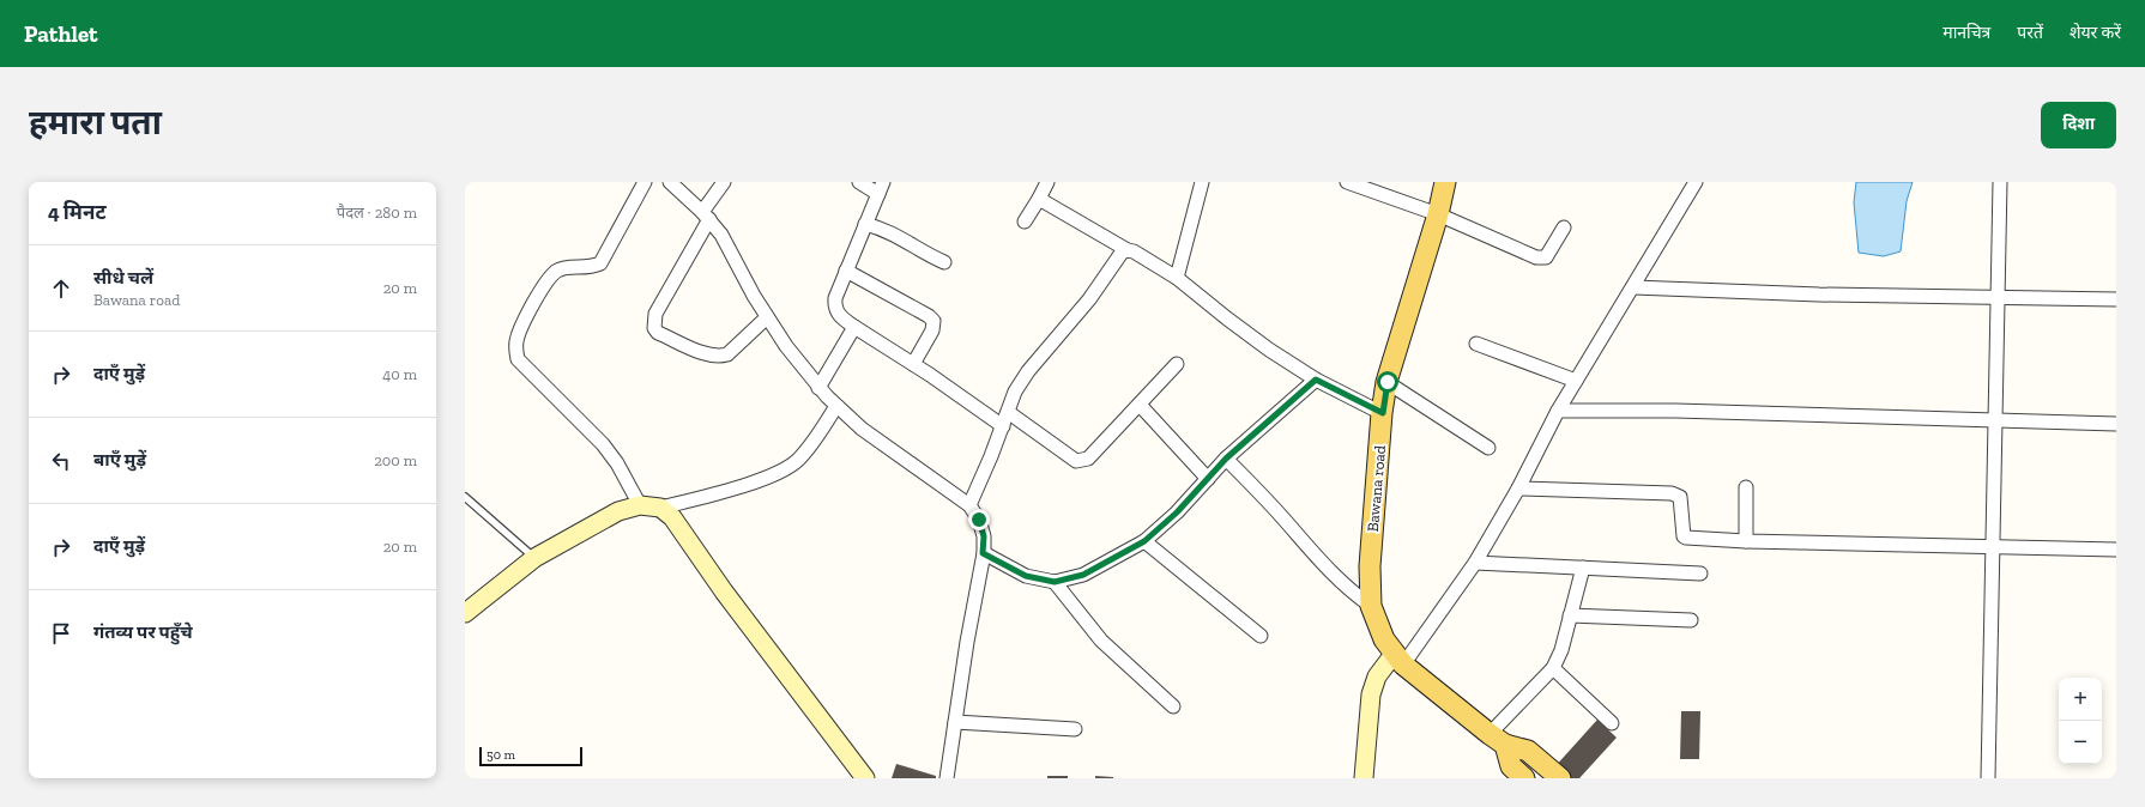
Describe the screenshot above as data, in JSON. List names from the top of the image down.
{
  "streets": {
    "main road": ["Bawana road"]
  },
  "scale_bar": "50 m",
  "page": {
    "header": "Pathlet",
    "nav": ["मानचित्र", "परतें", "शेयर करें"],
    "buttons": "दिशा",
    "title": "हमारा पता",
    "heading": ["4 मिनट", "पैदल · 280 m"],
    "list": [
      ["सीधे चलें", "Bawana road", "20 m"],
      ["दाएँ मुड़ें", "40 m"],
      ["बाएँ मुड़ें", "200 m"],
      ["दाएँ मुड़ें", "20 m"],
      "गंतव्य पर पहुँचे"
    ],
    "map_buttons": ["+", "−"],
    "scale": "50 m"
  }
}
